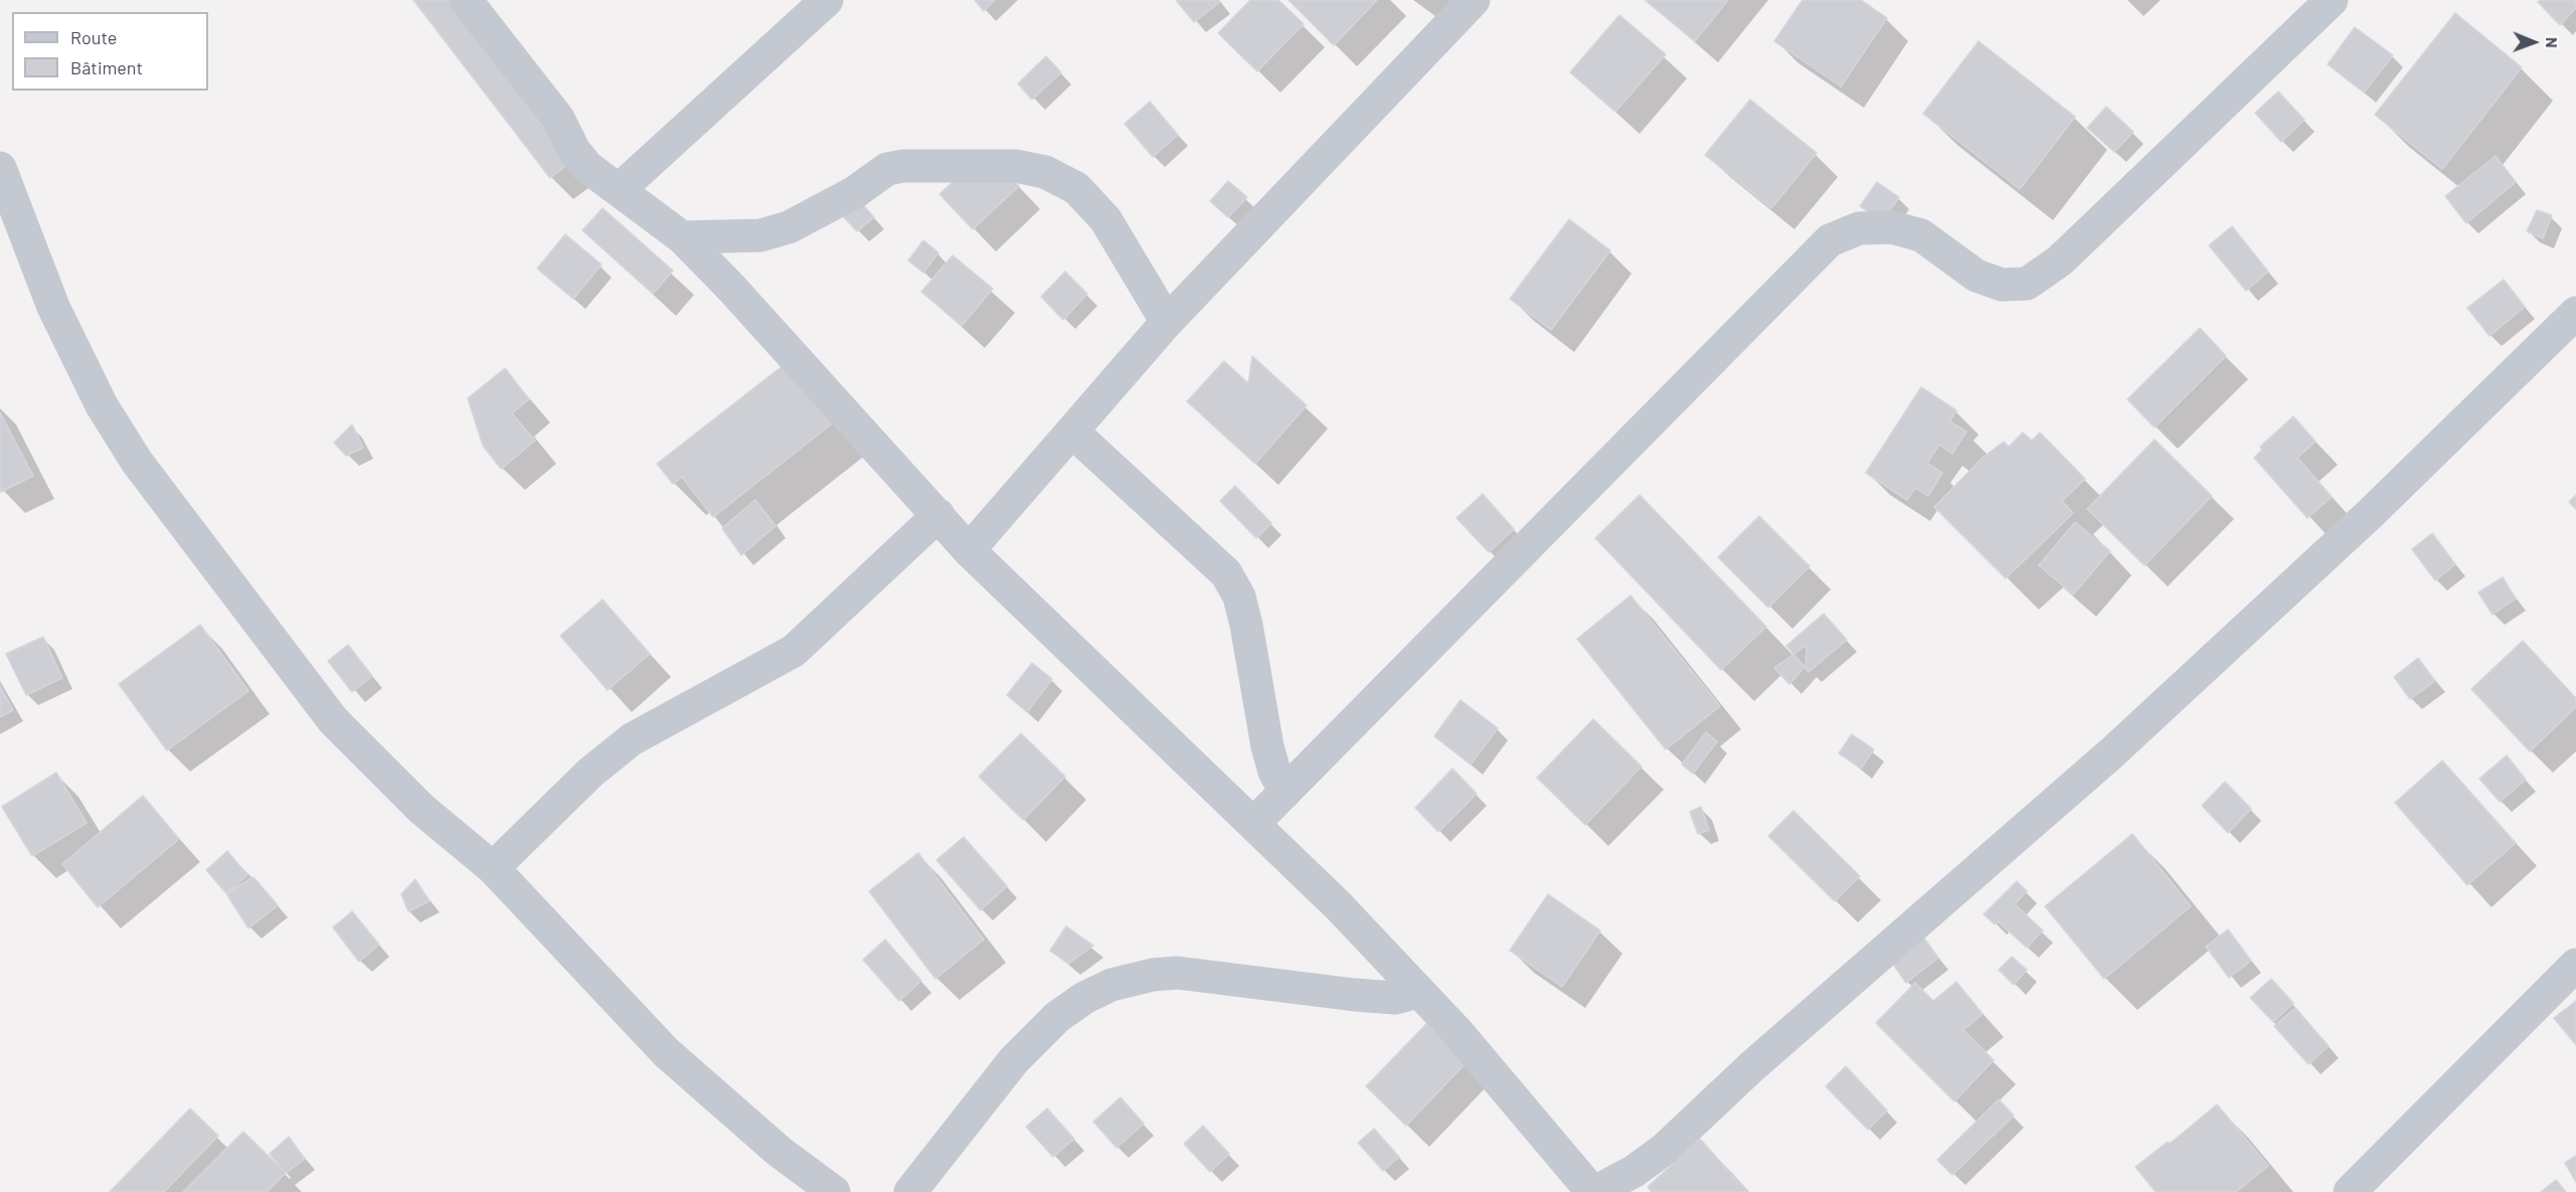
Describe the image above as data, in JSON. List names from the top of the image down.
{
  "legend": ["Route", "Bâtiment"],
  "north": "right"
}
